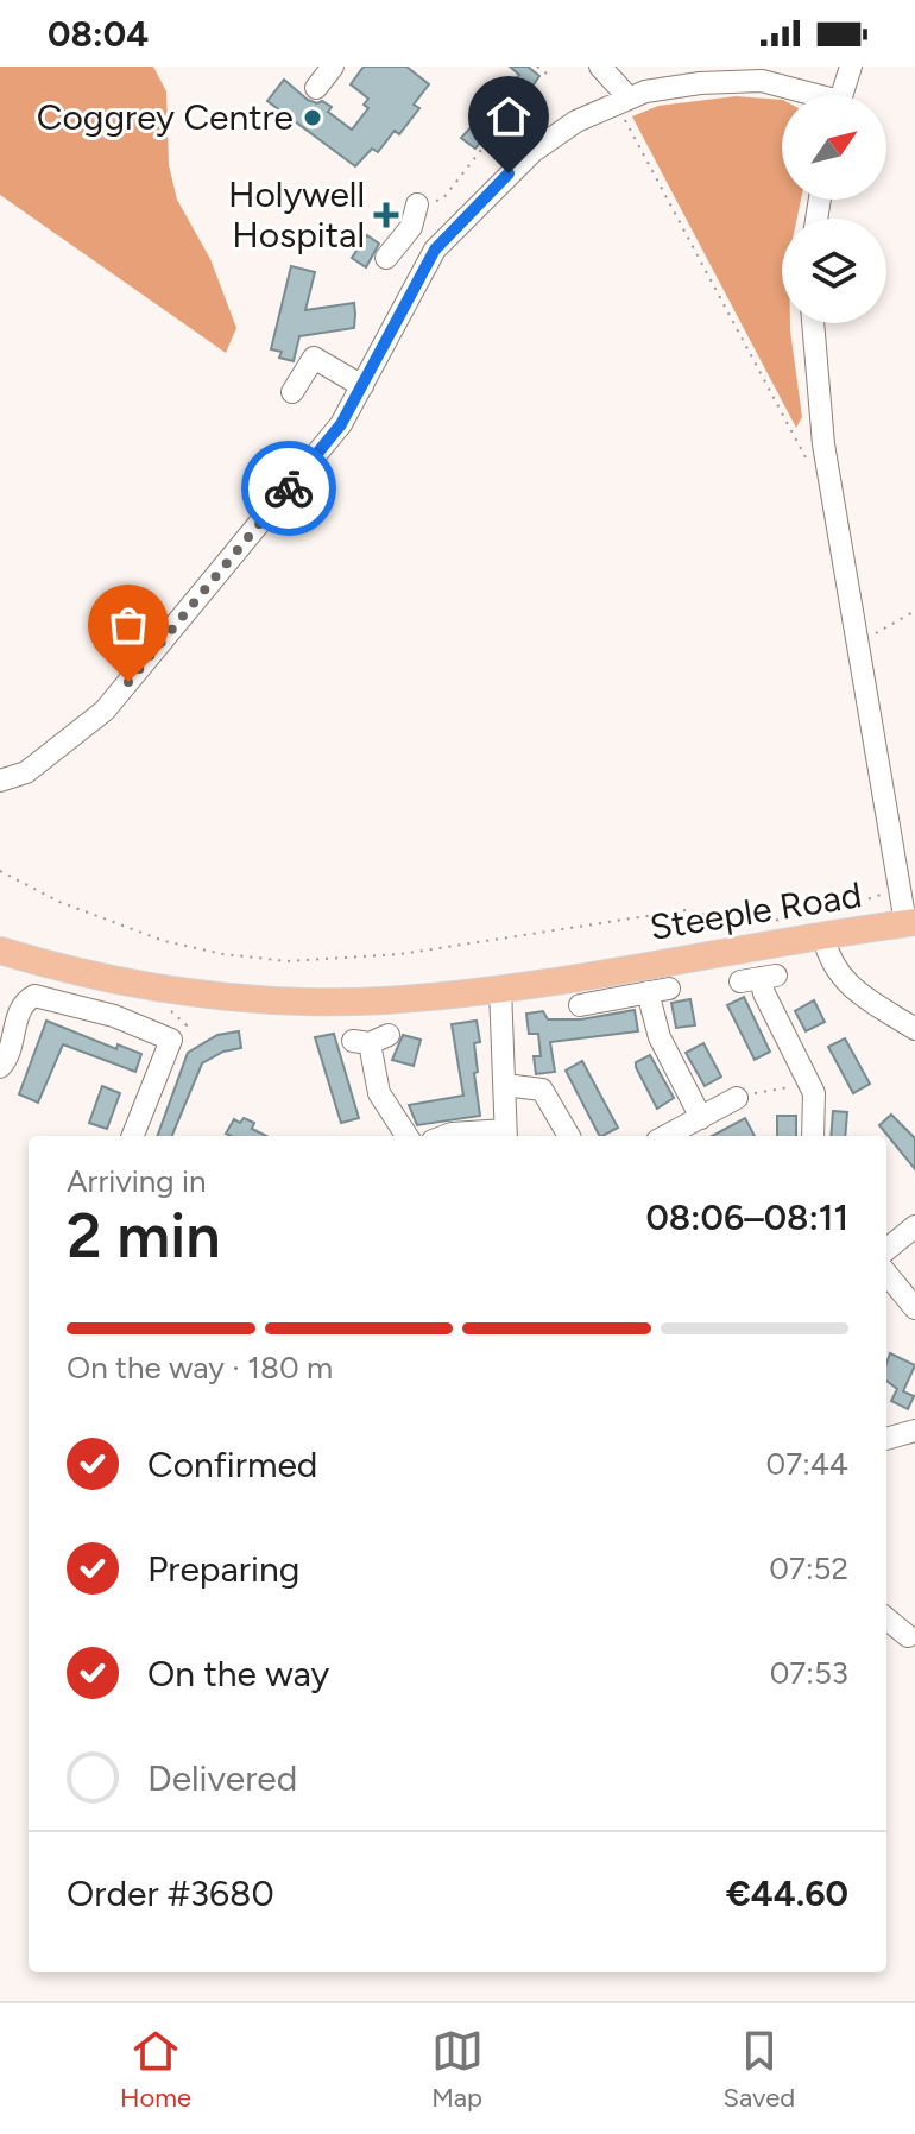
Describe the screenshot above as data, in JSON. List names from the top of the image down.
{
  "streets": {
    "main road": ["Steeple Road"]
  },
  "places": {
    "other": ["Coggrey Centre"],
    "health": ["Holywell Hospital"]
  },
  "north": "top right",
  "page": {
    "status": "08:04",
    "heading": ["2 min", "Arriving in", "08:06–08:11"],
    "panel": ["Order #3680", "€44.60"],
    "bar": "On the way · 180 m",
    "list": [
      ["Confirmed", "07:44"],
      ["Preparing", "07:52"],
      ["On the way", "07:53"],
      "Delivered"
    ],
    "tabs": ["Home", "Map", "Saved"]
  }
}
